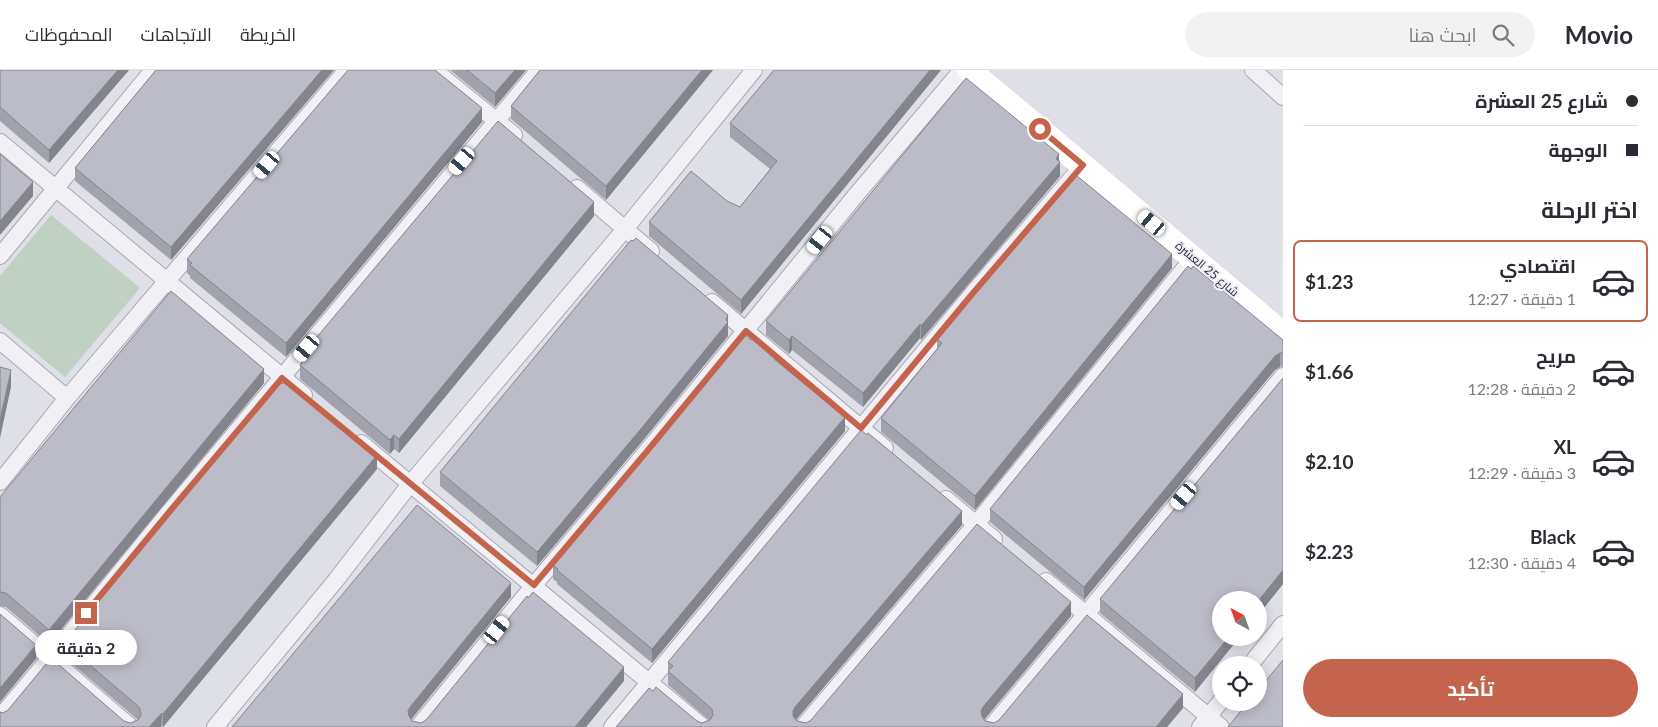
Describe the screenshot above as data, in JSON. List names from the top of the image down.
{
  "streets": {
    "street": ["شارع 25 العشرة"]
  },
  "north": "top left",
  "page": {
    "header": "Movio",
    "search": "ابحث هنا",
    "nav": ["الخريطة", "الاتجاهات", "المحفوظات"],
    "banner": ["شارع 25 العشرة", "الوجهة"],
    "heading": "اختر الرحلة",
    "list": [
      {
        "name": "اقتصادي",
        "note": "1 دقيقة · 12:27",
        "value": "$1.23"
      },
      {
        "name": "مريح",
        "note": "2 دقيقة · 12:28",
        "value": "$1.66"
      },
      {
        "name": "XL",
        "note": "3 دقيقة · 12:29",
        "value": "$2.10"
      },
      {
        "name": "Black",
        "note": "4 دقيقة · 12:30",
        "value": "$2.23"
      }
    ],
    "bubble": "2 دقيقة",
    "buttons": "تأكيد"
  }
}
